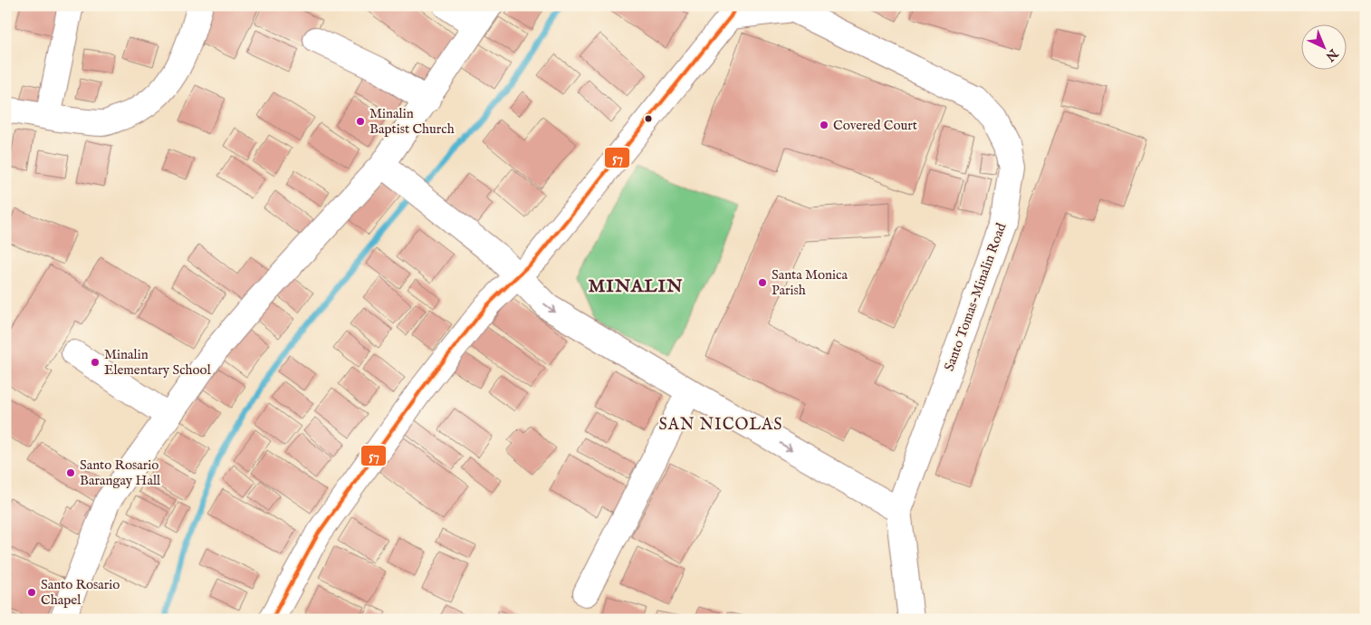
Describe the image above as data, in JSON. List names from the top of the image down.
{
  "streets": {
    "street": ["Santo Tomas-Minalin Road"]
  },
  "districts": ["MINALIN", "SAN NICOLAS"],
  "places": [
    "Minalin Baptist Church",
    "Covered Court",
    "Santa Monica Parish",
    "Minalin Elementary School",
    "Santo Rosario Barangay Hall",
    "Santo Rosario Chapel"
  ],
  "lines": ["transit line 57"],
  "north": "bottom right"
}
